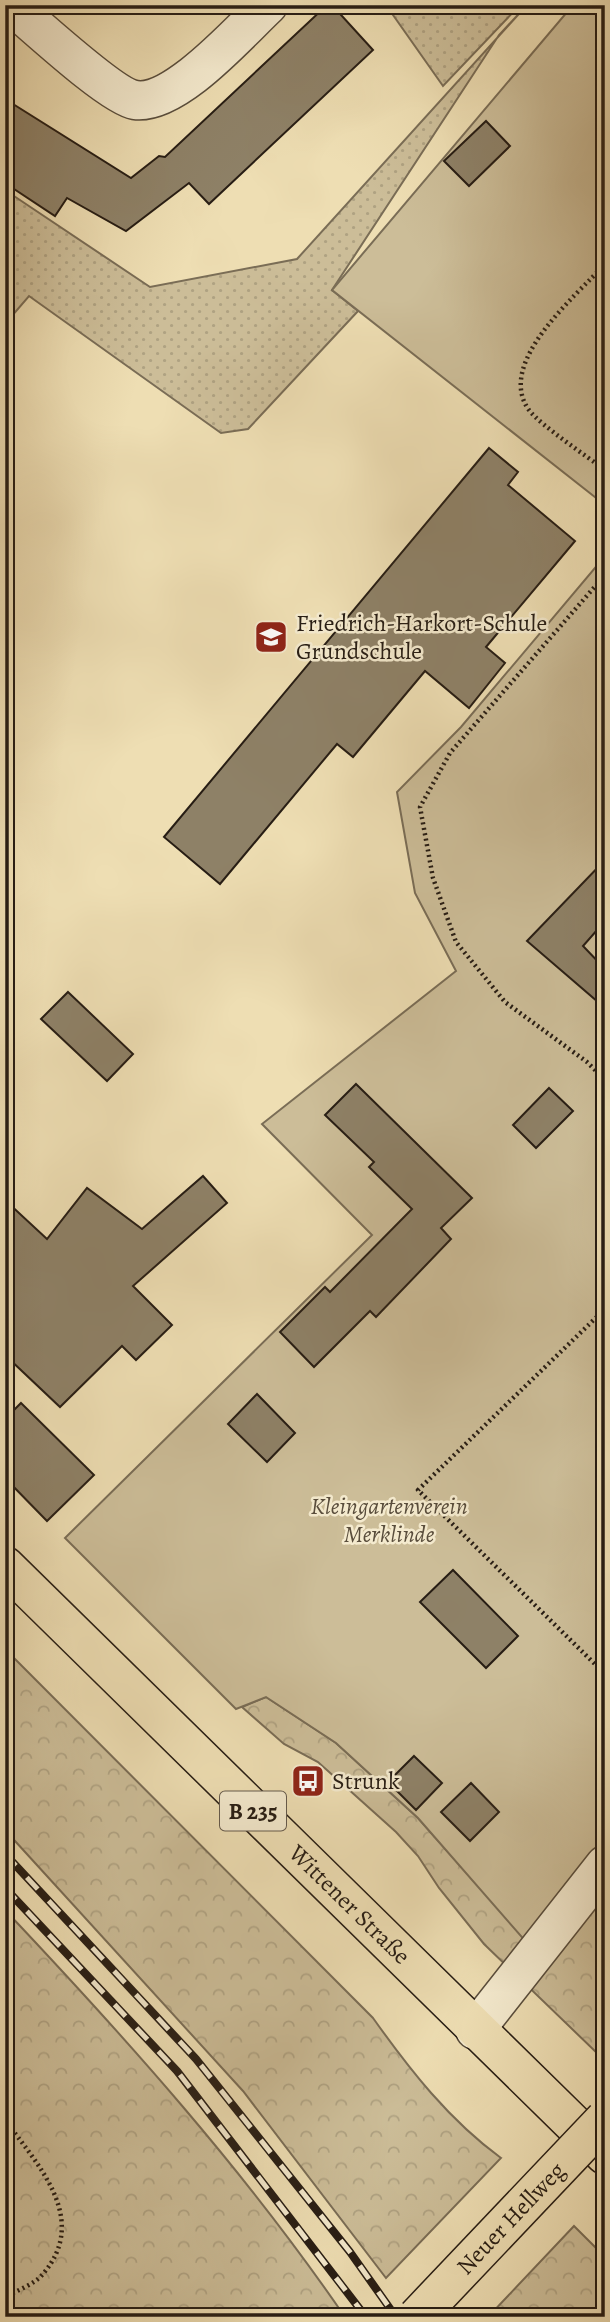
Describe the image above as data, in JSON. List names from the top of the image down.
{
  "streets": {
    "main road": ["B 235", "Wittener Straße", "Neuer Hellweg"]
  },
  "parks": ["Kleingartenverein Merklinde"],
  "places": {
    "school or university": ["Friedrich-Harkort-Schule Grundschule"],
    "bus stop": ["Strunk"]
  }
}
